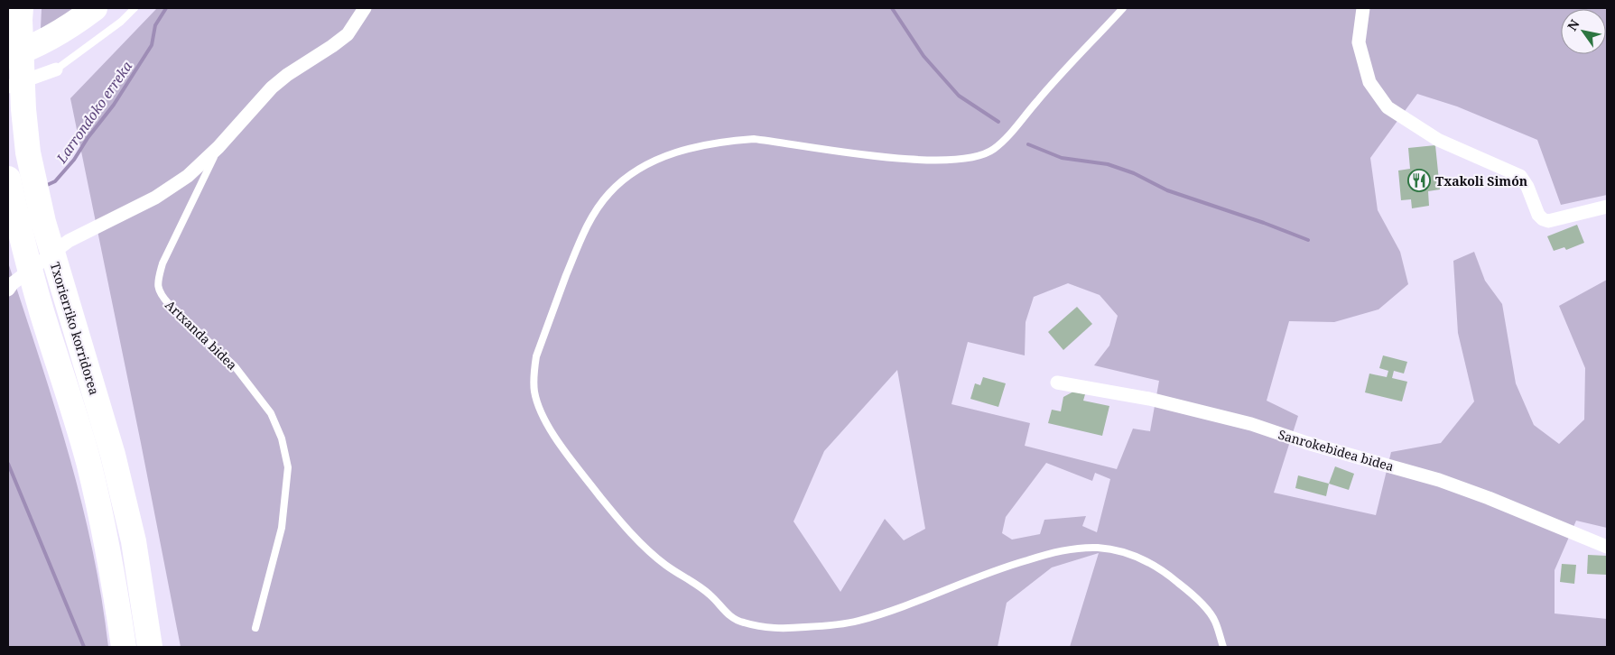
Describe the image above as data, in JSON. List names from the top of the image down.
{
  "streets": {
    "highway": ["Txorierriko korridorea"],
    "street": ["Artxanda bidea", "Sanrokebidea bidea"]
  },
  "water": ["Larrondoko erreka"],
  "places": {
    "restaurant": ["Txakoli Simón"]
  },
  "north": "top left"
}
